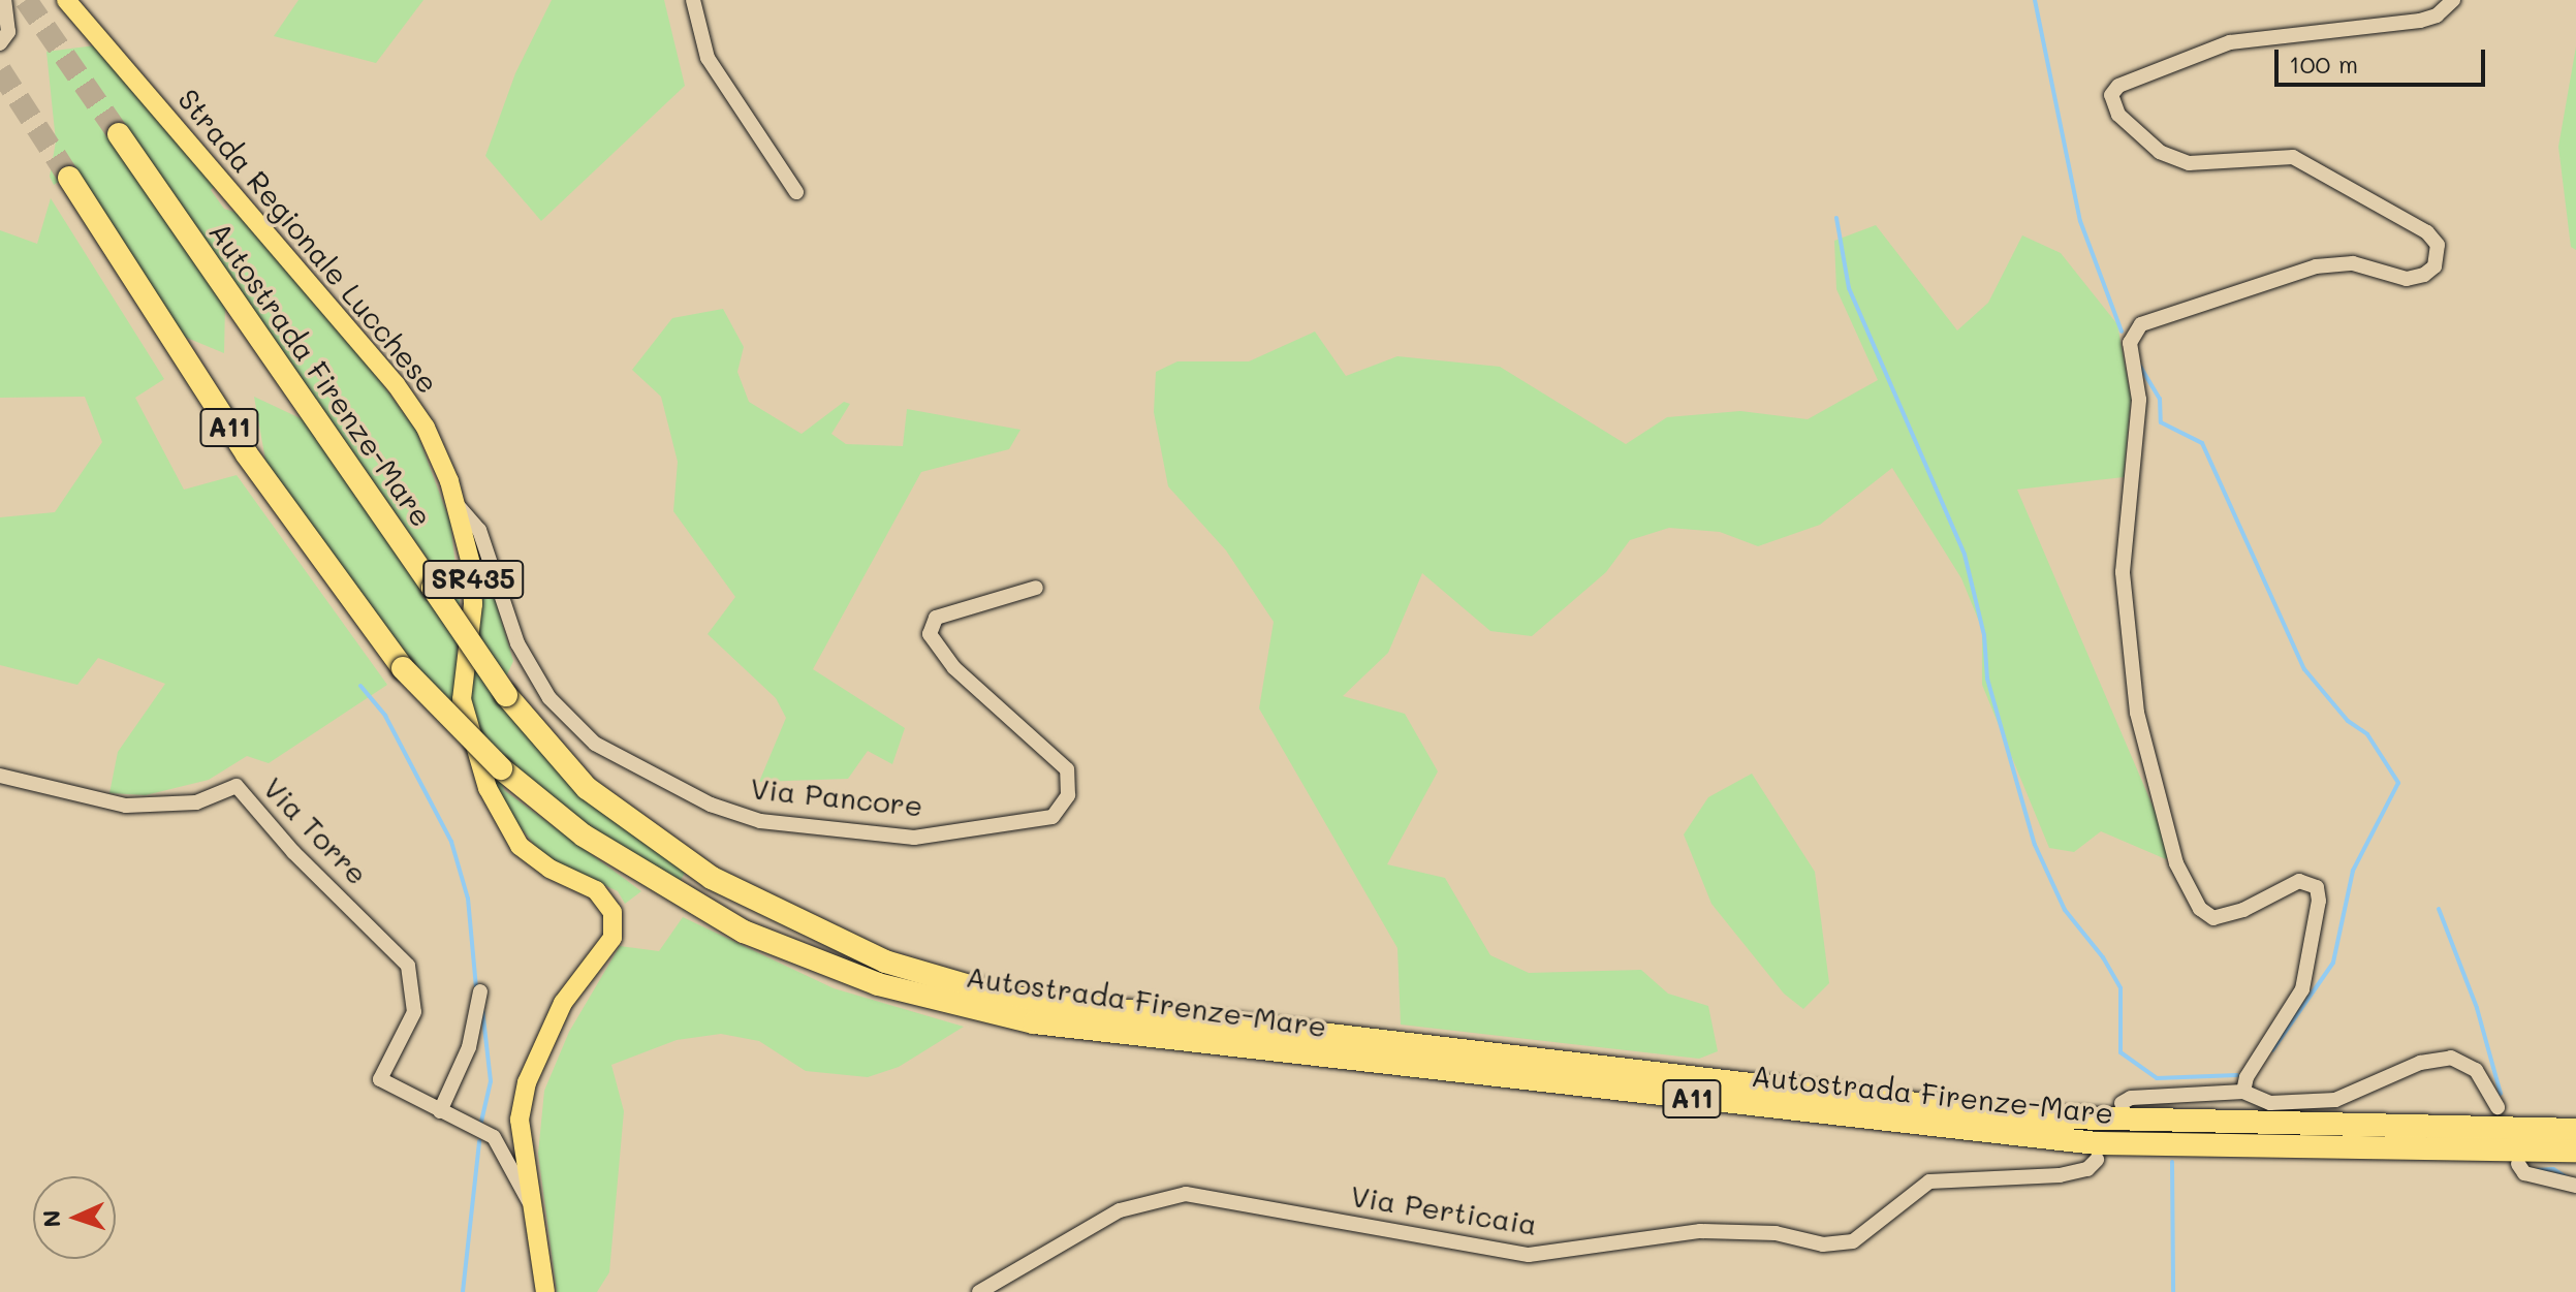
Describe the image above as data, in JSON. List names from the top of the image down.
{
  "streets": {
    "highway": ["Autostrada Firenze-Mare", "A11"],
    "main road": ["Strada Regionale Lucchese", "SR435"],
    "street": ["Via Pancore", "Via Torre", "Via Perticaia"]
  },
  "crossings": [
    ["Strada Regionale Lucchese", "Via Pancore"]
  ],
  "scale_bar": "100 m",
  "north": "left"
}
